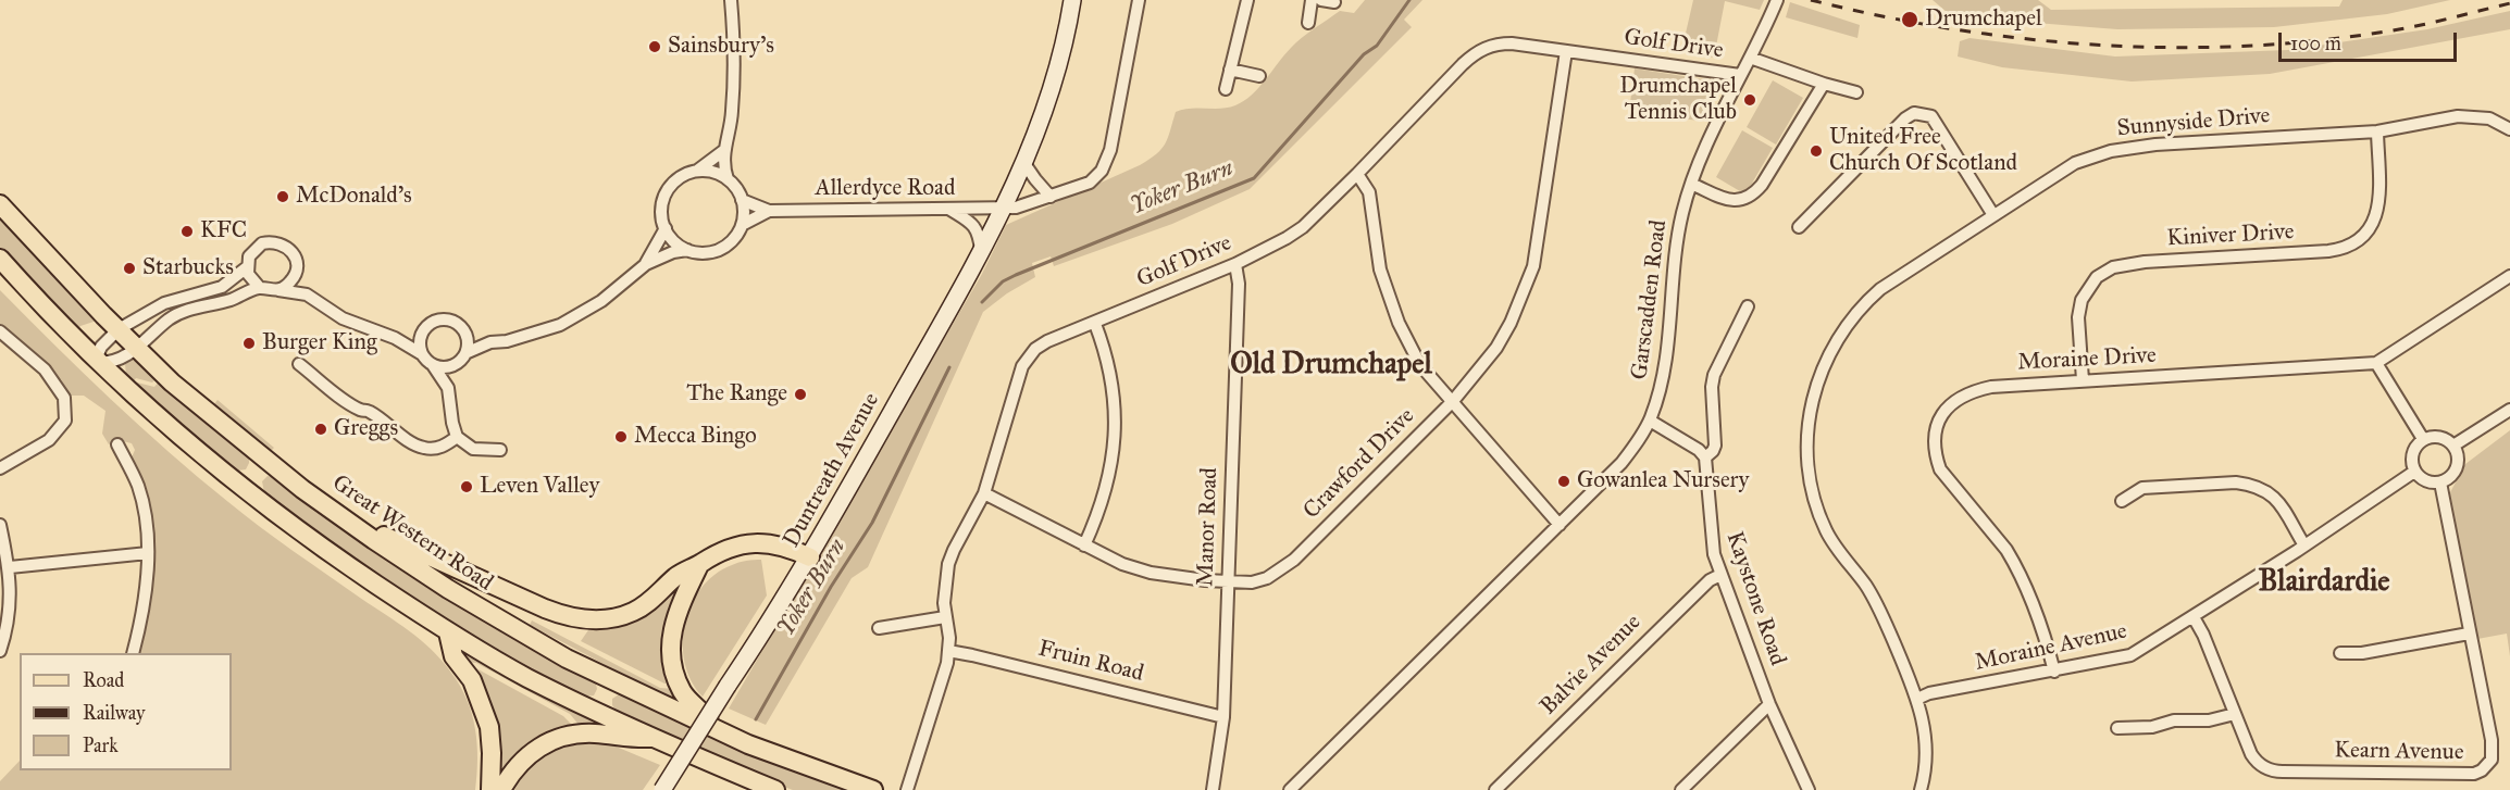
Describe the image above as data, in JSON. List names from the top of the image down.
{
  "streets": {
    "main road": ["Great Western Road"],
    "street": [
      "Golf Drive",
      "Sunnyside Drive",
      "Allerdyce Road",
      "Kiniver Drive",
      "Garscadden Road",
      "Moraine Drive",
      "Crawford Drive",
      "Duntreath Avenue",
      "Manor Road",
      "Kaystone Road",
      "Moraine Avenue",
      "Fruin Road",
      "Balvie Avenue",
      "Kearn Avenue"
    ]
  },
  "crossings": [
    ["Golf Drive", "Garscadden Road"],
    ["Golf Drive", "Crawford Drive"],
    ["Golf Drive", "Manor Road"],
    ["Golf Drive", "Fruin Road"],
    ["Sunnyside Drive", "Kiniver Drive"],
    ["Sunnyside Drive", "Moraine Avenue"],
    ["Allerdyce Road", "Duntreath Avenue"],
    ["Kiniver Drive", "Moraine Drive"],
    ["Moraine Drive", "Moraine Avenue"],
    ["Crawford Drive", "Manor Road"],
    ["Manor Road", "Fruin Road"],
    ["Kaystone Road", "Balvie Avenue"],
    ["Moraine Avenue", "Kearn Avenue"]
  ],
  "districts": ["Old Drumchapel", "Blairdardie"],
  "water": ["Yoker Burn"],
  "places": [
    "Drumchapel",
    "Sainsbury's",
    "Drumchapel Tennis Club",
    "United Free Church Of Scotland",
    "McDonald's",
    "KFC",
    "Starbucks",
    "Burger King",
    "The Range",
    "Greggs",
    "Mecca Bingo",
    "Gowanlea Nursery",
    "Leven Valley"
  ],
  "legend": ["Road", "Railway", "Park"],
  "scale_bar": "100 m"
}
